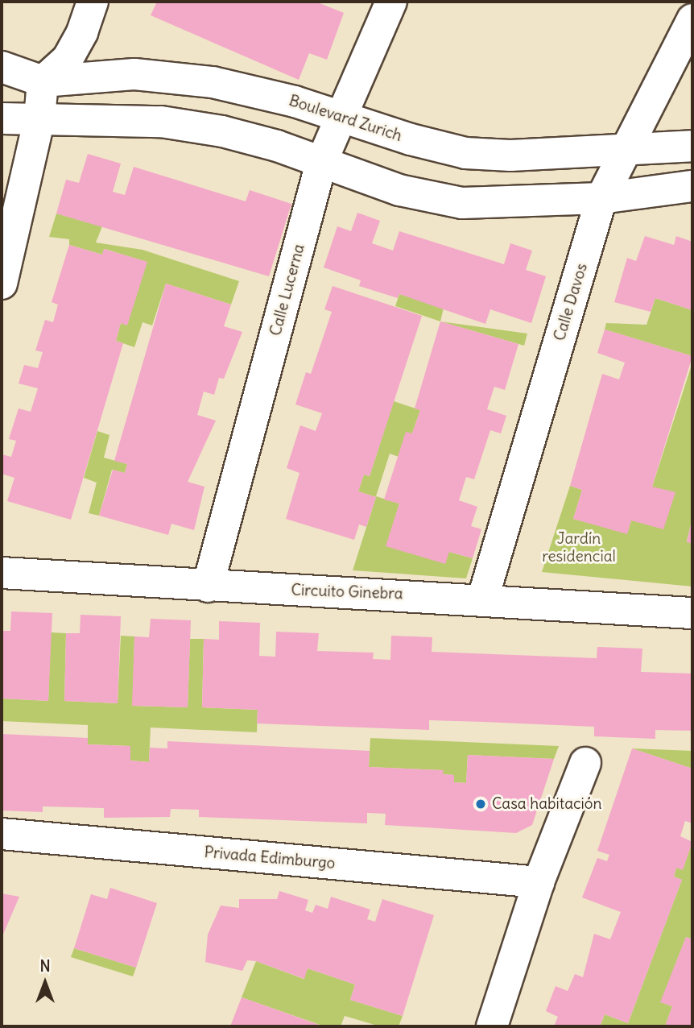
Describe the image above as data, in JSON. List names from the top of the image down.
{
  "streets": {
    "street": [
      "Boulevard Zurich",
      "Calle Lucerna",
      "Calle Davos",
      "Circuito Ginebra",
      "Privada Edimburgo"
    ]
  },
  "crossings": [
    ["Boulevard Zurich", "Calle Lucerna"],
    ["Boulevard Zurich", "Calle Davos"],
    ["Calle Lucerna", "Circuito Ginebra"],
    ["Calle Davos", "Circuito Ginebra"]
  ],
  "parks": ["Jardín residencial"],
  "places": ["Casa habitación"],
  "north": "top"
}
